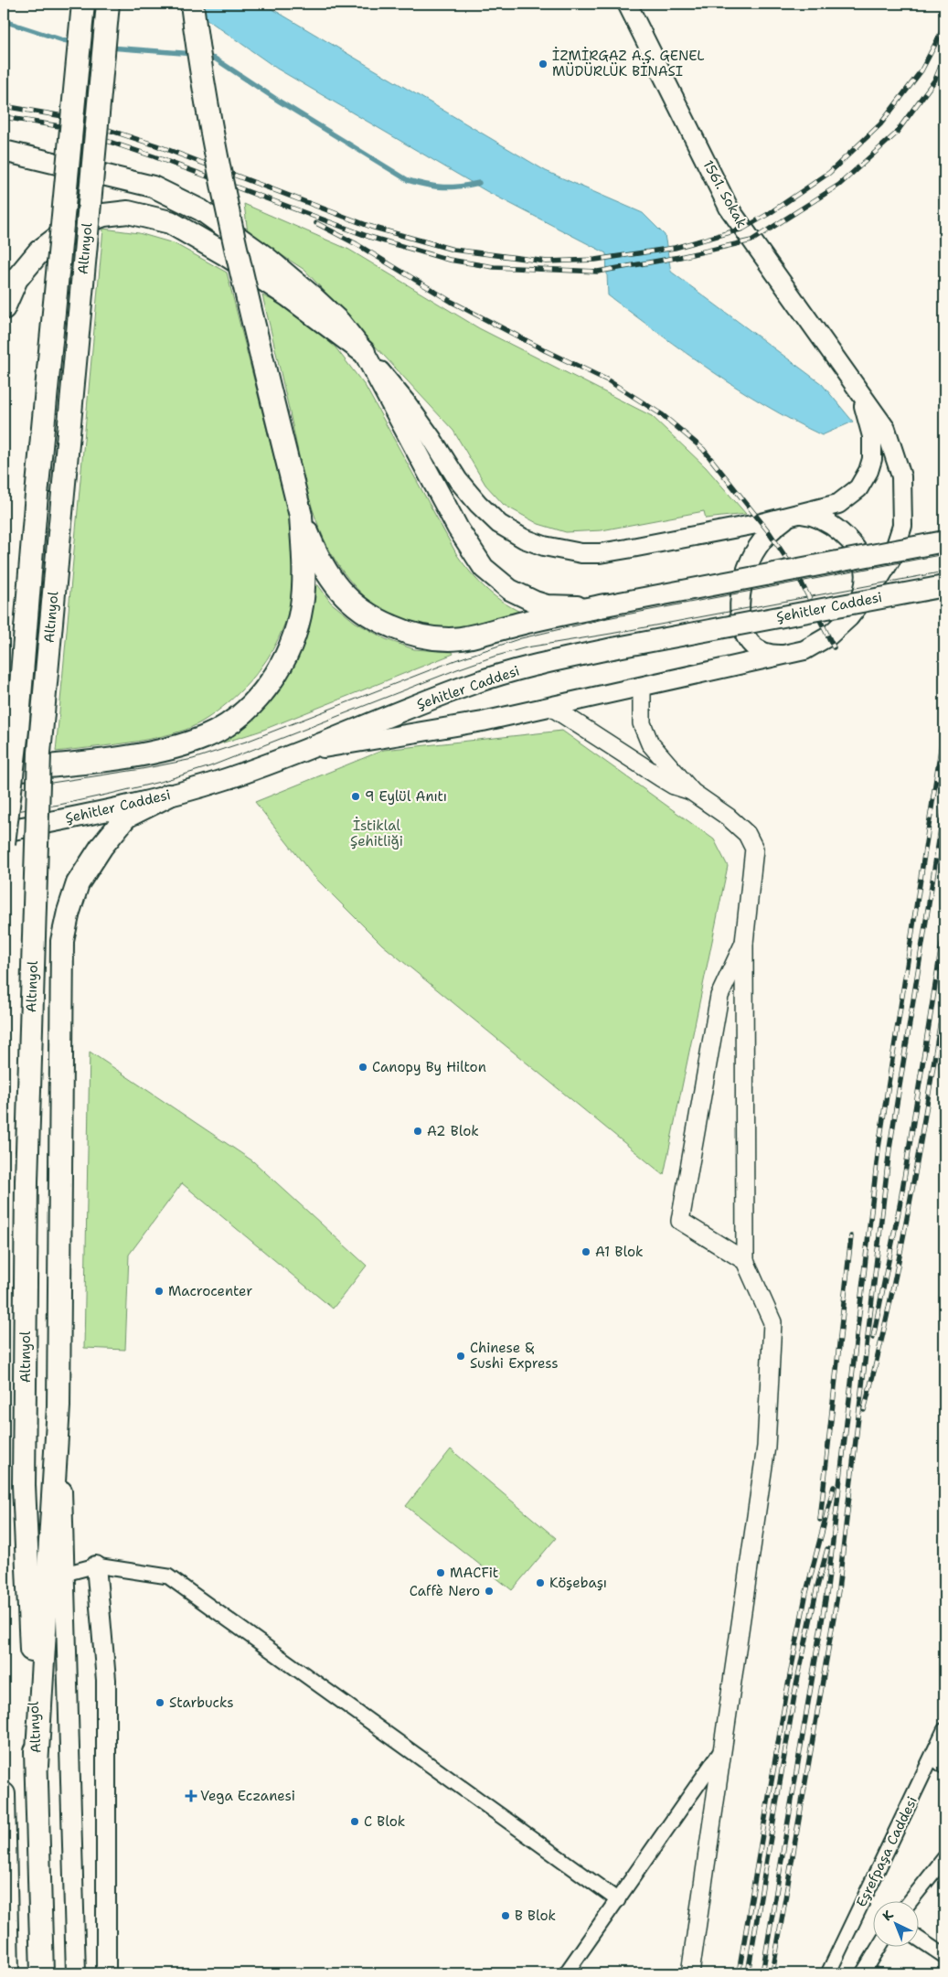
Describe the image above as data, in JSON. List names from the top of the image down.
{
  "streets": {
    "highway": ["Altınyol"],
    "main road": ["1561. Sokak", "Şehitler Caddesi"],
    "street": ["Eşrefpaşa Caddesi"]
  },
  "parks": ["İstiklal Şehitliği"],
  "places": {
    "other": [
      "İZMİRGAZ A.Ş. GENEL MÜDÜRLÜK BİNASI",
      "9 Eylül Anıtı",
      "Canopy By Hilton",
      "A2 Blok",
      "A1 Blok",
      "Macrocenter",
      "Chinese & Sushi Express",
      "MACFit",
      "Köşebaşı",
      "Caffè Nero",
      "Starbucks",
      "C Blok",
      "B Blok"
    ],
    "health": ["Vega Eczanesi"]
  },
  "north": "top left"
}
